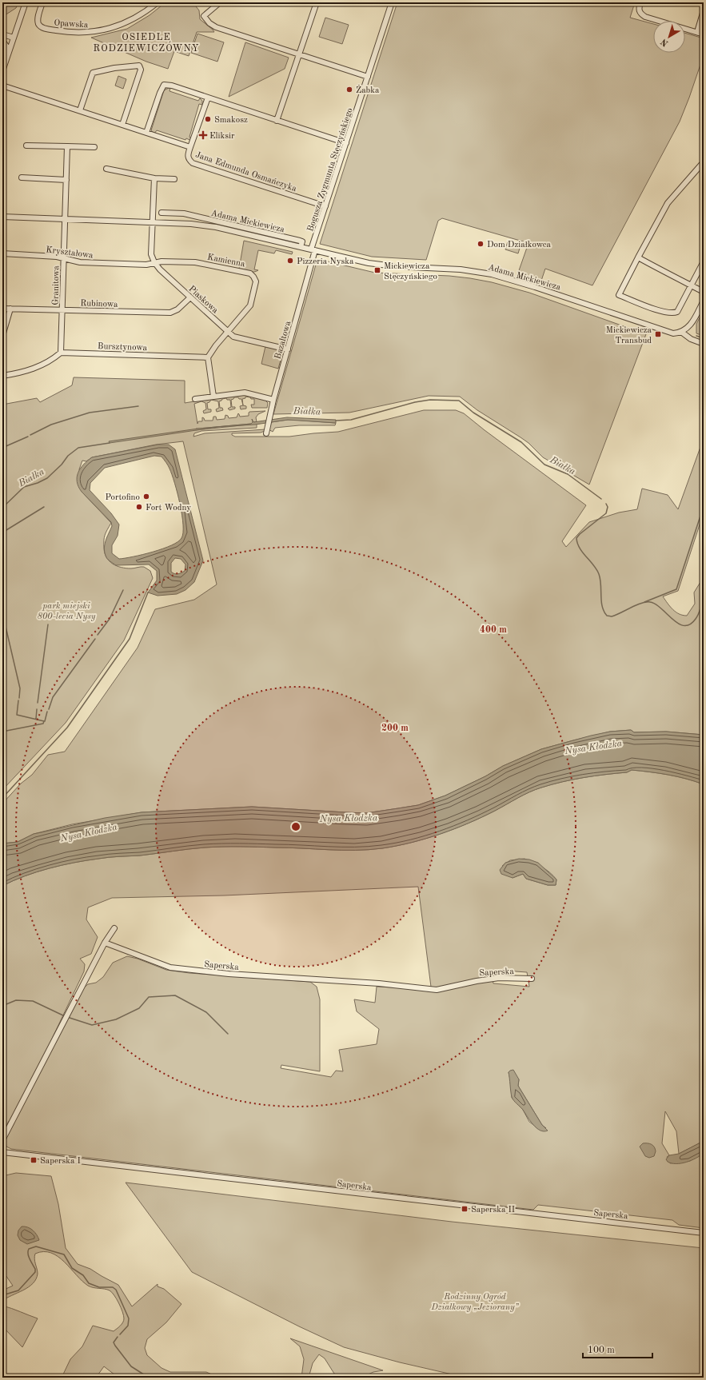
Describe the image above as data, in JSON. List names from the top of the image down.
{
  "streets": {
    "street": [
      "Opawska",
      "Bogusza Zygmunta Stęczyńskiego",
      "Jana Edmunda Osmańczyka",
      "Adama Mickiewicza",
      "Kryształowa",
      "Kamienna",
      "Granitowa",
      "Piaskowa",
      "Rubinowa",
      "Bazaltowa",
      "Bursztynowa",
      "Saperska"
    ]
  },
  "crossings": [
    ["Bogusza Zygmunta Stęczyńskiego", "Jana Edmunda Osmańczyka"],
    ["Bogusza Zygmunta Stęczyńskiego", "Adama Mickiewicza"],
    ["Bogusza Zygmunta Stęczyńskiego", "Bazaltowa"],
    ["Adama Mickiewicza", "Granitowa"],
    ["Adama Mickiewicza", "Bazaltowa"],
    ["Kryształowa", "Kamienna"],
    ["Kryształowa", "Granitowa"],
    ["Kryształowa", "Piaskowa"],
    ["Kamienna", "Piaskowa"],
    ["Kamienna", "Bursztynowa"],
    ["Granitowa", "Rubinowa"],
    ["Granitowa", "Bursztynowa"],
    ["Piaskowa", "Rubinowa"],
    ["Piaskowa", "Bazaltowa"]
  ],
  "districts": ["OSIEDLE RODZIEWICZÓWNY"],
  "water": ["Białka", "Nysa Kłodzka"],
  "parks": ["park miejski 800-lecia Nysy", "Rodzinny Ogród Działkowy „Jeziorany”"],
  "places": {
    "other": [
      "Żabka",
      "Smakosz",
      "Dom Działkowca",
      "Pizzeria Nyska",
      "Portofino",
      "Fort Wodny"
    ],
    "health": ["Eliksir"],
    "transit": [
      "Mickiewicza Stęczyńskiego",
      "Mickiewicza Transbud",
      "Saperska I",
      "Saperska II"
    ]
  },
  "scale_bar": "100 m",
  "north": "bottom left",
  "rings": ["400 m", "200 m"]
}
